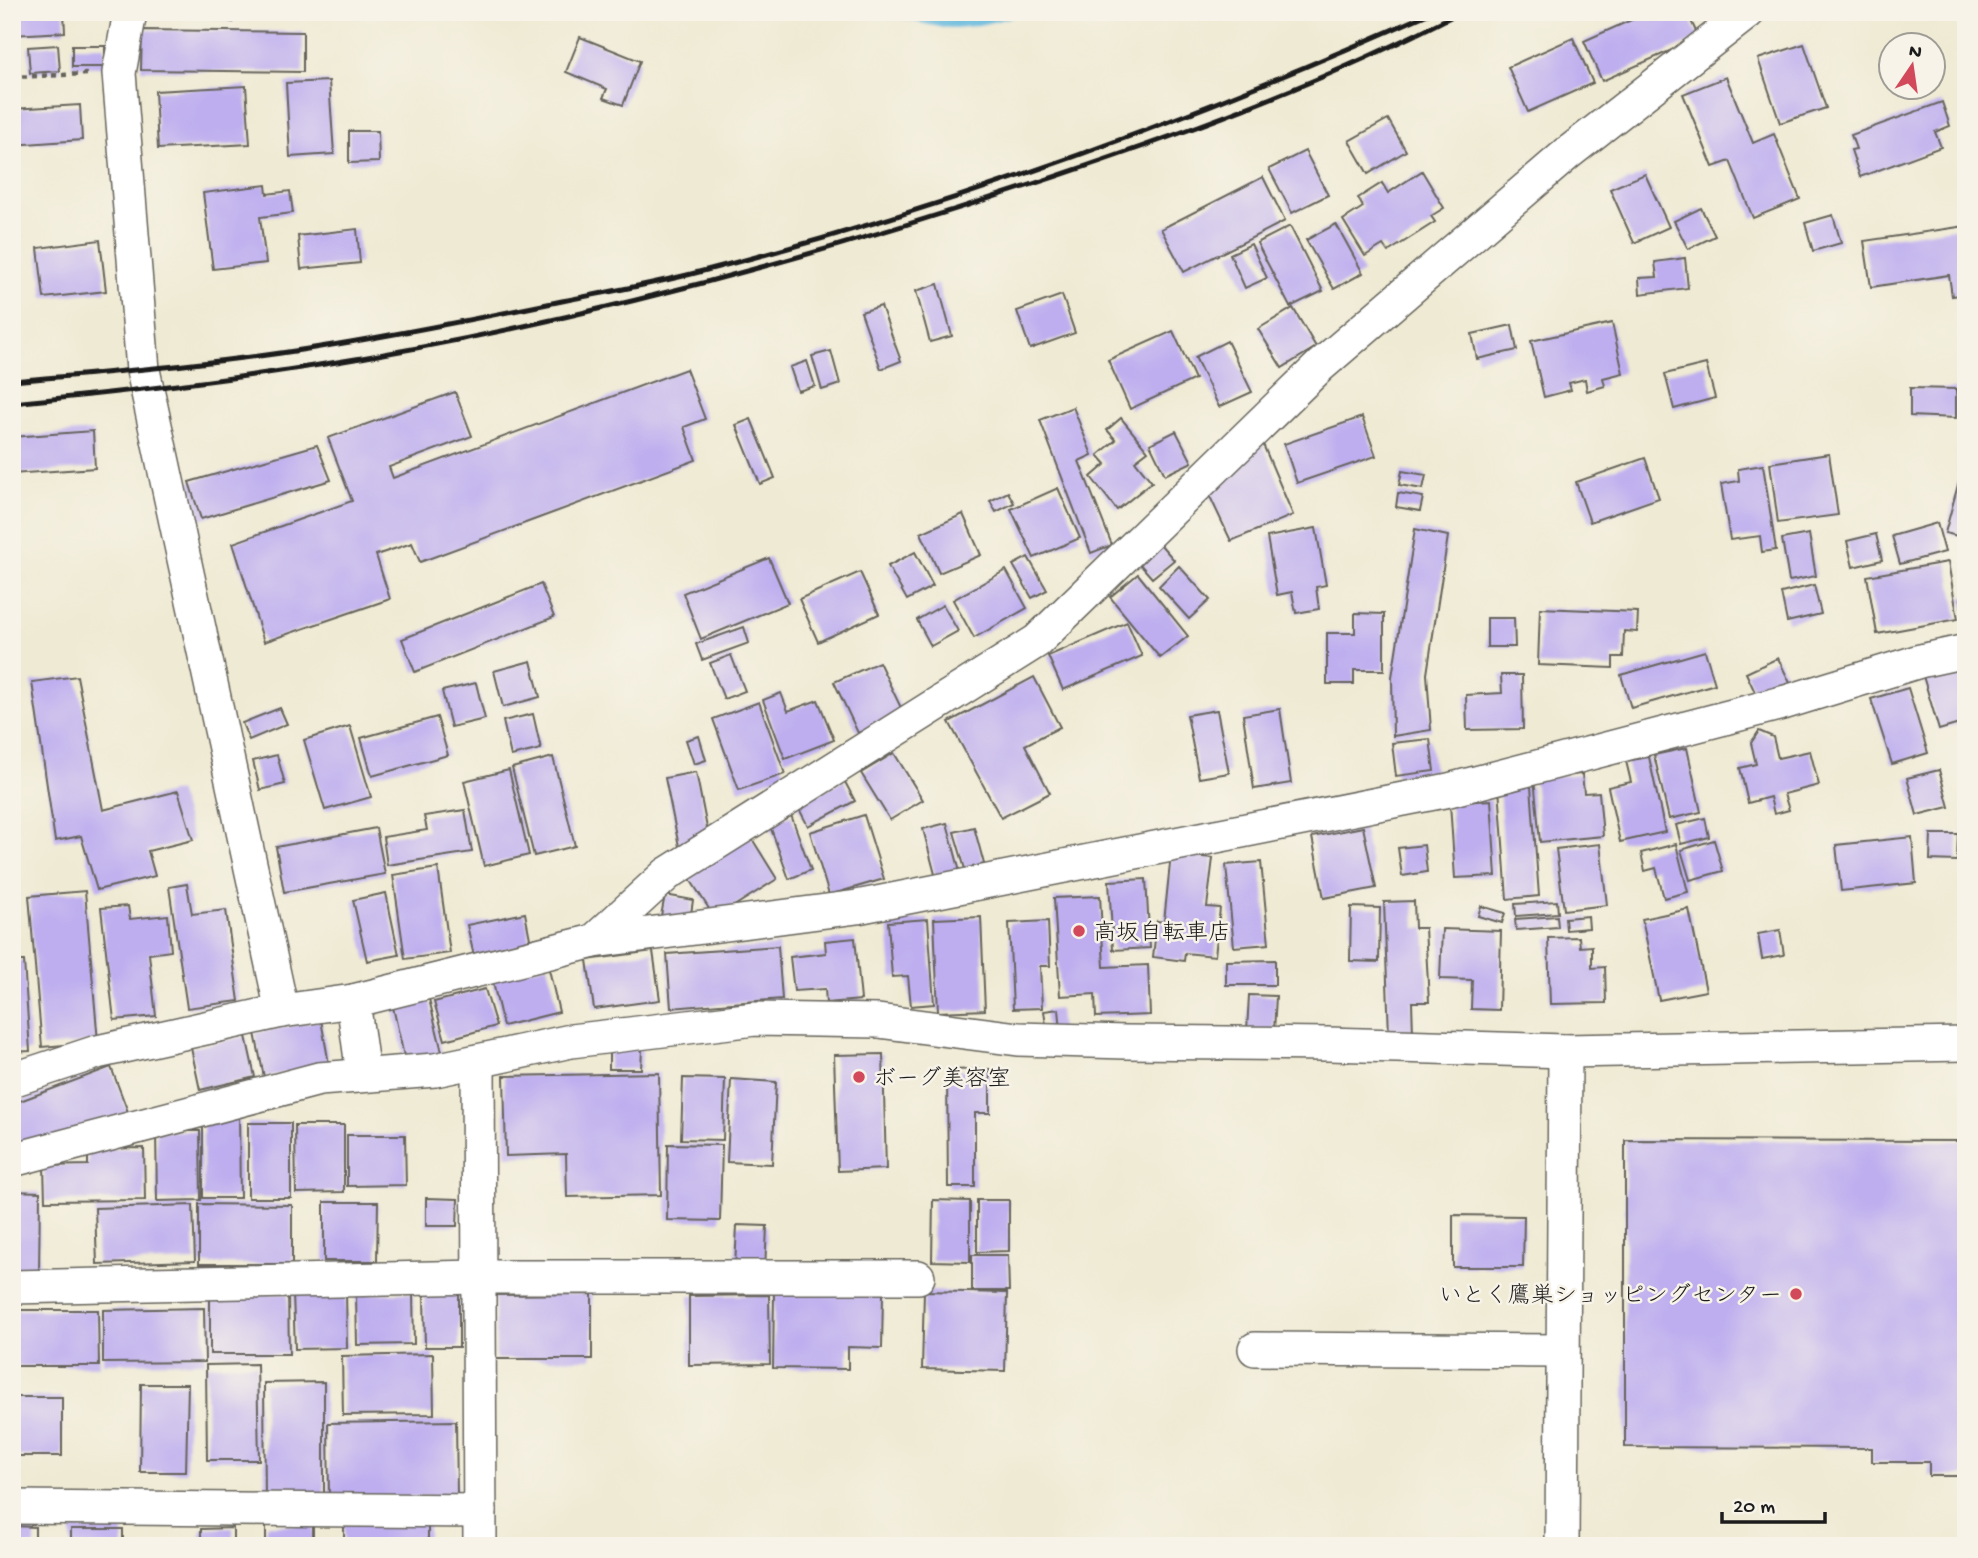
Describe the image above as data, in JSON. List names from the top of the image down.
{
  "places": ["高坂自転車店", "ボーグ美容室", "いとく鷹巣ショッピングセンター"],
  "scale_bar": "20 m",
  "north": "top"
}
